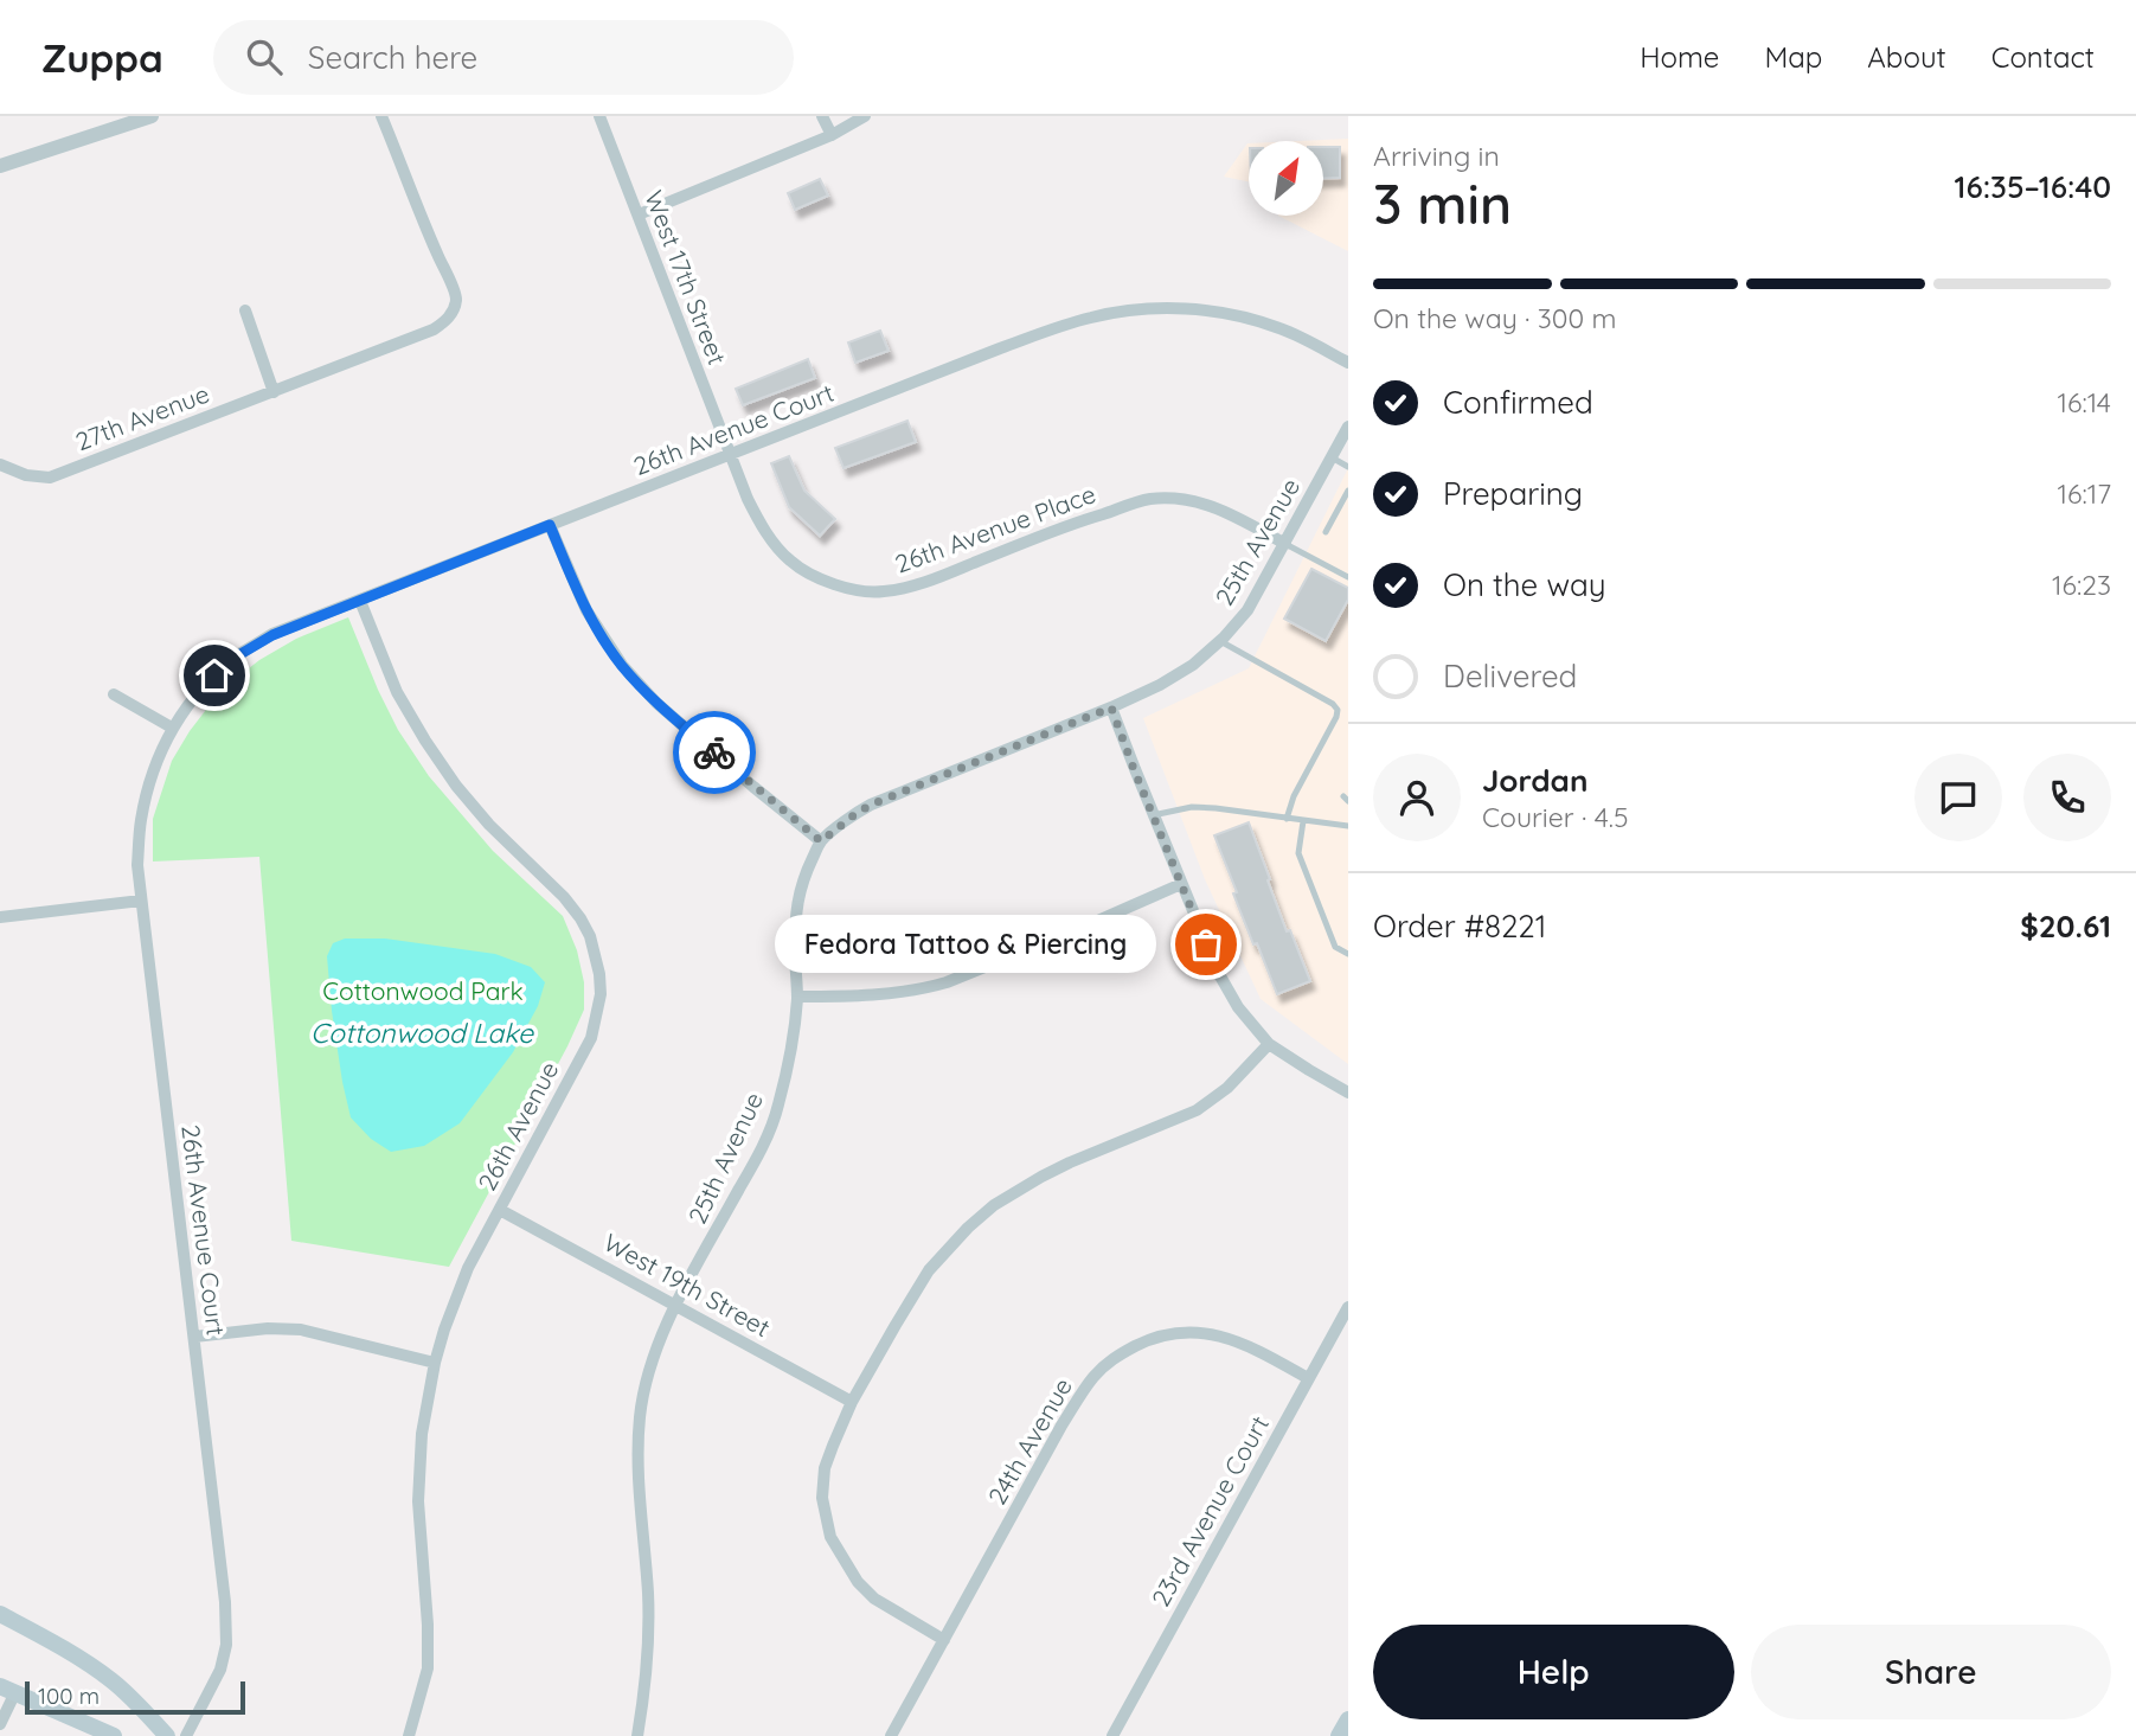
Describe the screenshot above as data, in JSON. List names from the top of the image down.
{
  "streets": {
    "street": [
      "West 17th Street",
      "27th Avenue",
      "26th Avenue Court",
      "26th Avenue Place",
      "25th Avenue",
      "26th Avenue",
      "West 19th Street",
      "24th Avenue",
      "23rd Avenue Court"
    ]
  },
  "crossings": [
    ["West 17th Street", "26th Avenue Court"],
    ["West 17th Street", "26th Avenue Place"],
    ["26th Avenue Court", "26th Avenue Place"],
    ["26th Avenue Court", "26th Avenue"],
    ["26th Avenue Place", "25th Avenue"],
    ["25th Avenue", "West 19th Street"],
    ["26th Avenue", "West 19th Street"],
    ["24th Avenue", "23rd Avenue Court"]
  ],
  "water": ["Cottonwood Lake"],
  "parks": ["Cottonwood Park"],
  "places": ["Fedora Tattoo & Piercing"],
  "scale_bar": "100 m",
  "north": "top right",
  "page": {
    "header": "Zuppa",
    "search": "Search here",
    "nav": [
      "Home",
      "Map",
      "About",
      "Contact"
    ],
    "heading": ["3 min", "Arriving in", "16:35–16:40"],
    "panel": [
      "Jordan",
      "Courier · 4.5",
      "Order #8221",
      "$20.61"
    ],
    "bar": "On the way · 300 m",
    "list": [
      ["Confirmed", "16:14"],
      ["Preparing", "16:17"],
      ["On the way", "16:23"],
      "Delivered"
    ],
    "bubble": "Fedora Tattoo & Piercing",
    "buttons": ["Help", "Share"],
    "scale": "100 m"
  }
}
